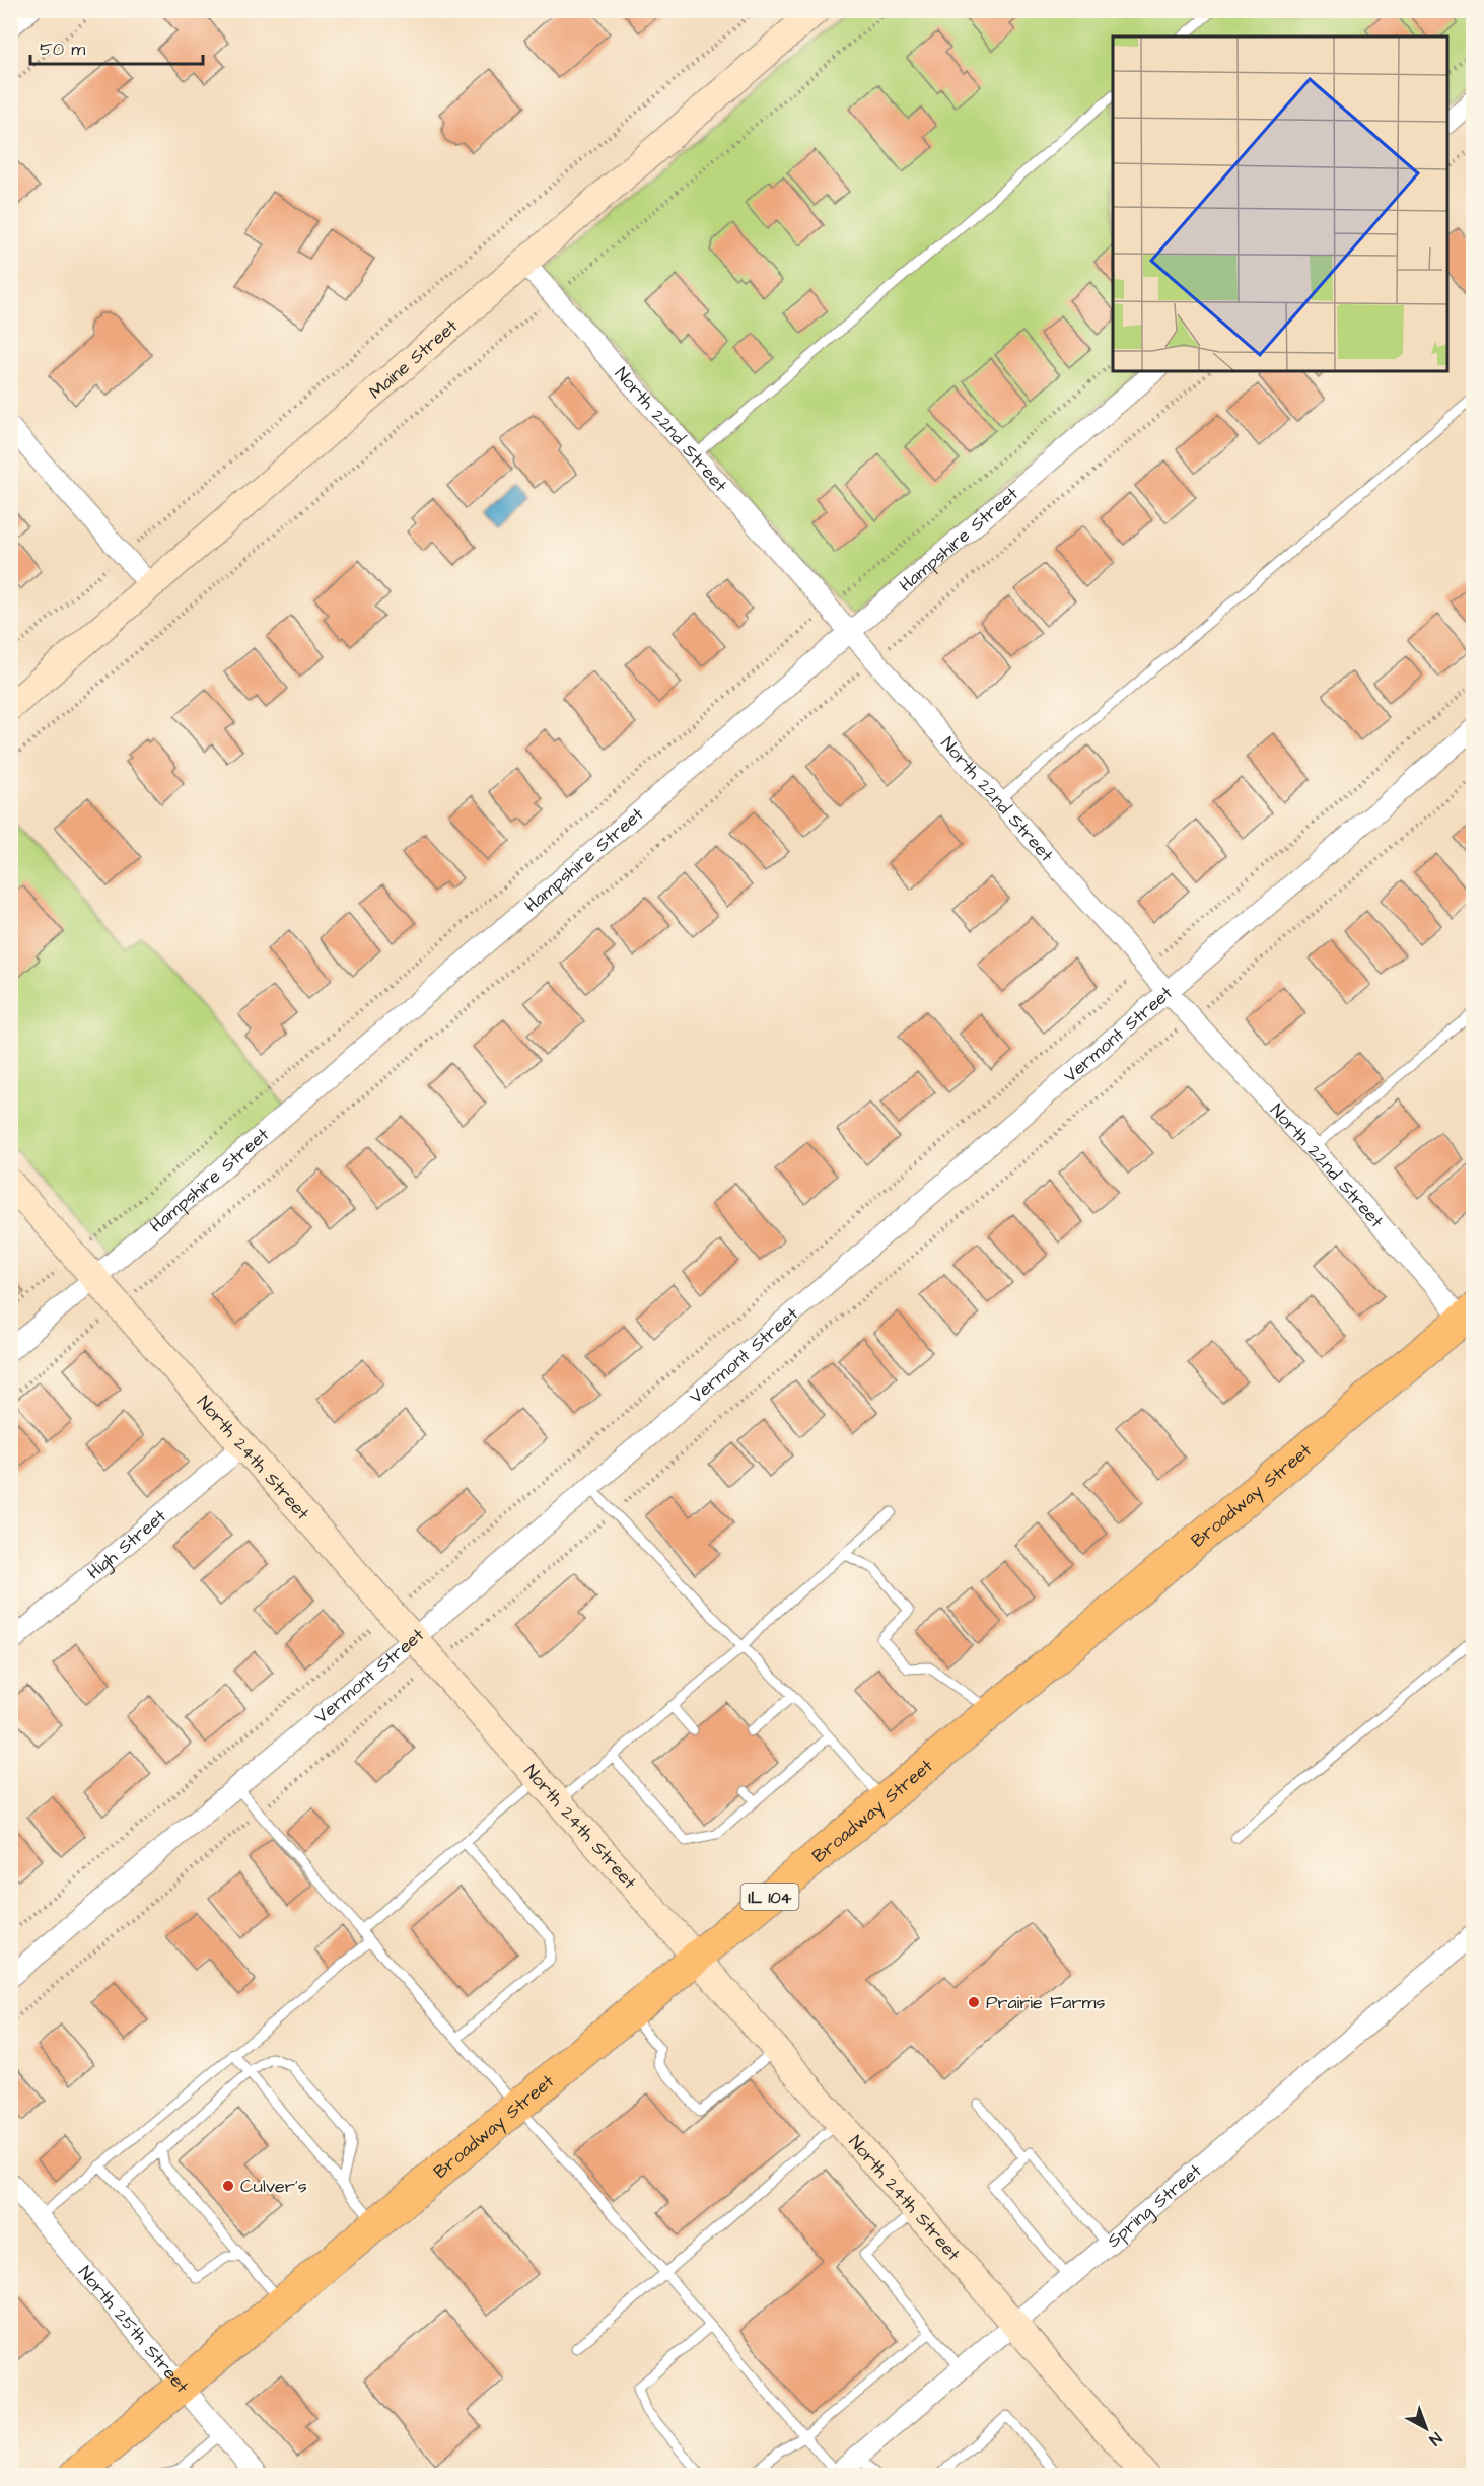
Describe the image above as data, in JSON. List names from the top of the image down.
{
  "streets": {
    "main road": [
      "Maine Street",
      "North 24th Street",
      "Broadway Street",
      "IL 104"
    ],
    "street": [
      "North 22nd Street",
      "Hampshire Street",
      "Vermont Street",
      "High Street",
      "Spring Street",
      "North 25th Street"
    ]
  },
  "crossings": [
    ["Maine Street", "North 22nd Street"],
    ["North 22nd Street", "Hampshire Street"],
    ["North 22nd Street", "Vermont Street"],
    ["North 22nd Street", "Broadway Street"],
    ["Hampshire Street", "North 24th Street"],
    ["Vermont Street", "North 24th Street"],
    ["North 24th Street", "Broadway Street"],
    ["North 24th Street", "High Street"],
    ["North 24th Street", "Spring Street"],
    ["Broadway Street", "North 25th Street"]
  ],
  "places": ["Prairie Farms", "Culver's"],
  "scale_bar": "50 m",
  "north": "bottom right"
}
